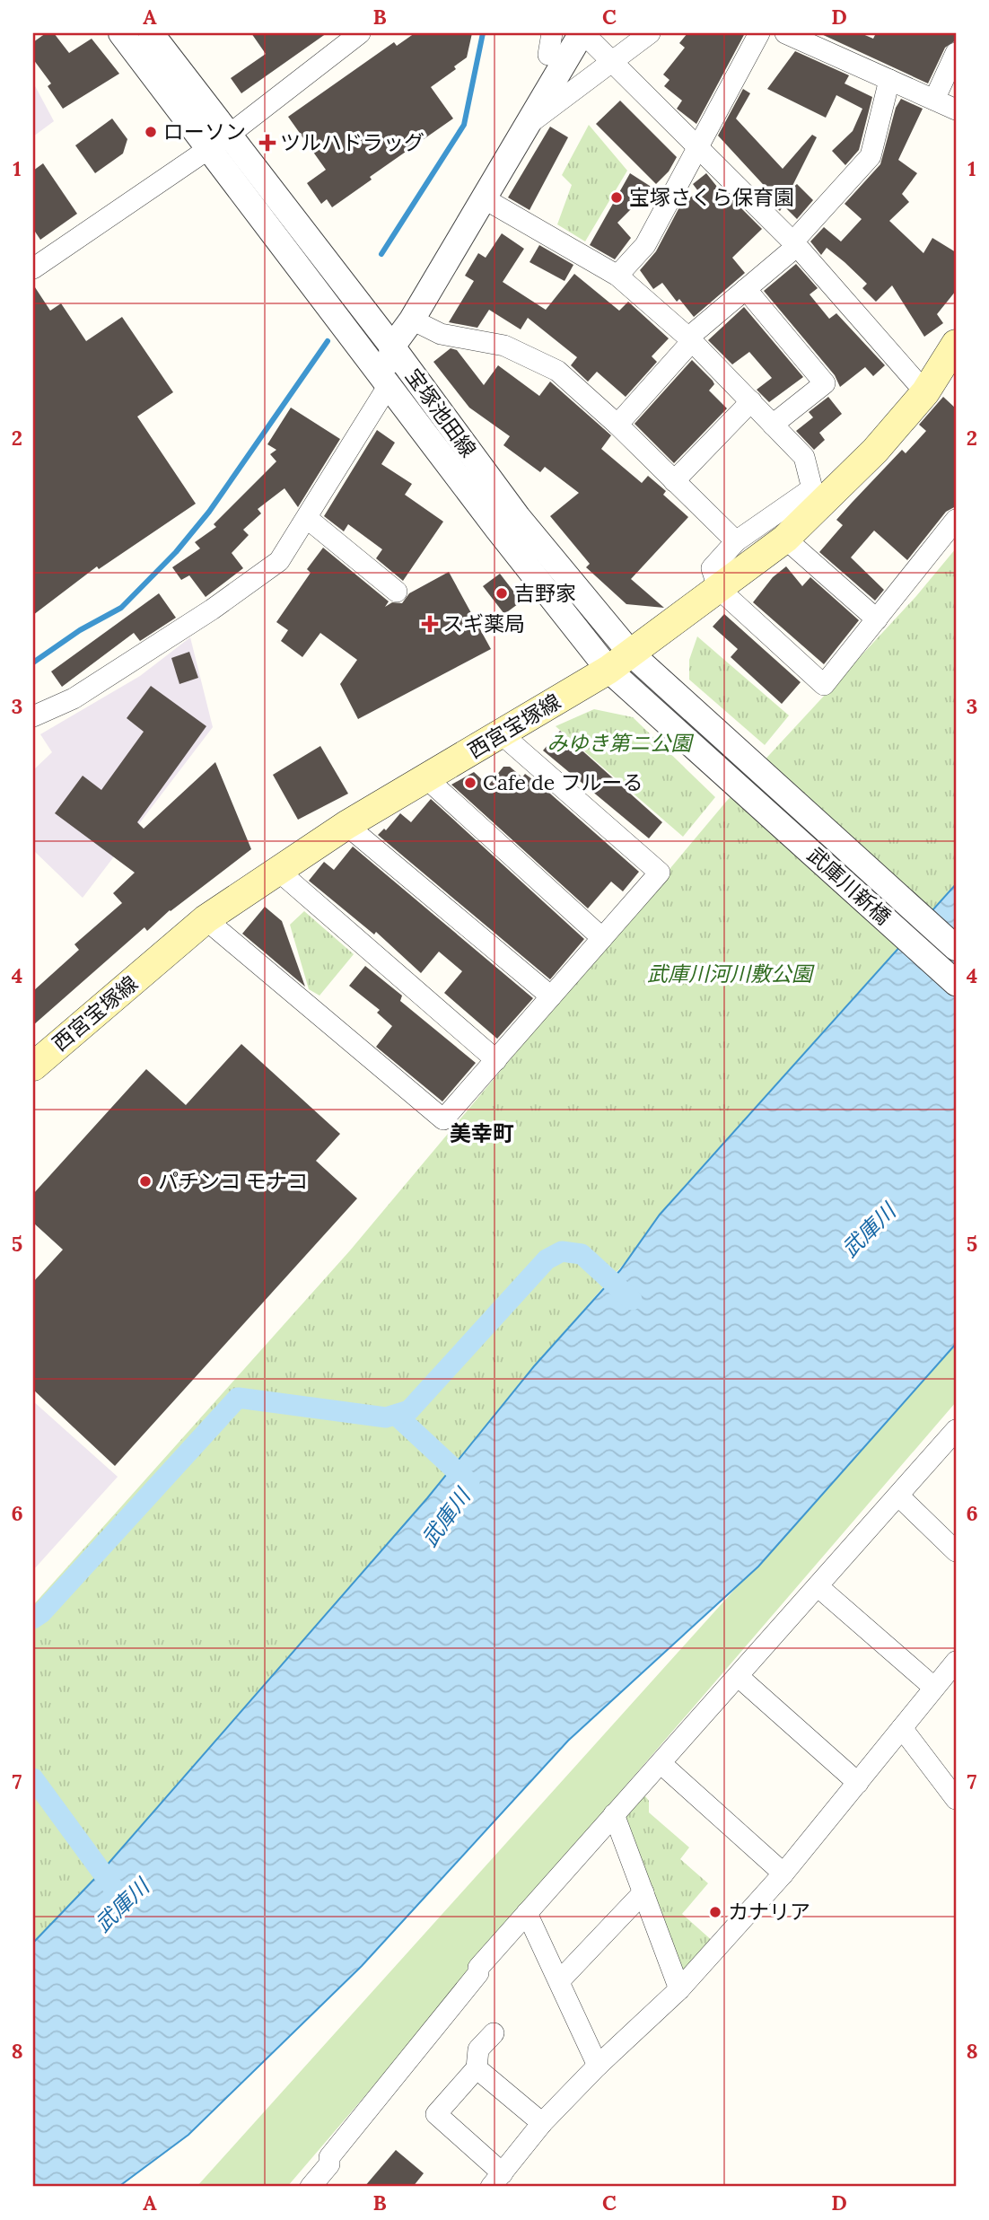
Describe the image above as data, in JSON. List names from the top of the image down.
{
  "streets": {
    "main road": ["西宮宝塚線"],
    "street": ["宝塚池田線", "武庫川新橋"]
  },
  "crossings": [
    ["宝塚池田線", "西宮宝塚線"],
    ["宝塚池田線", "武庫川新橋"],
    ["西宮宝塚線", "武庫川新橋"]
  ],
  "districts": ["美幸町"],
  "water": ["武庫川"],
  "parks": ["みゆき第ニ公園", "武庫川河川敷公園"],
  "places": {
    "other": [
      "ローソン",
      "宝塚さくら保育園",
      "吉野家",
      "Cafe de フルーる",
      "パチンコ モナコ",
      "カナリア"
    ],
    "health": ["ツルハドラッグ", "スギ薬局"]
  },
  "grid": {
    "columns": [
      "A",
      "B",
      "C",
      "D"
    ],
    "rows": [
      "1",
      "2",
      "3",
      "4",
      "5",
      "6",
      "7",
      "8"
    ]
  }
}
